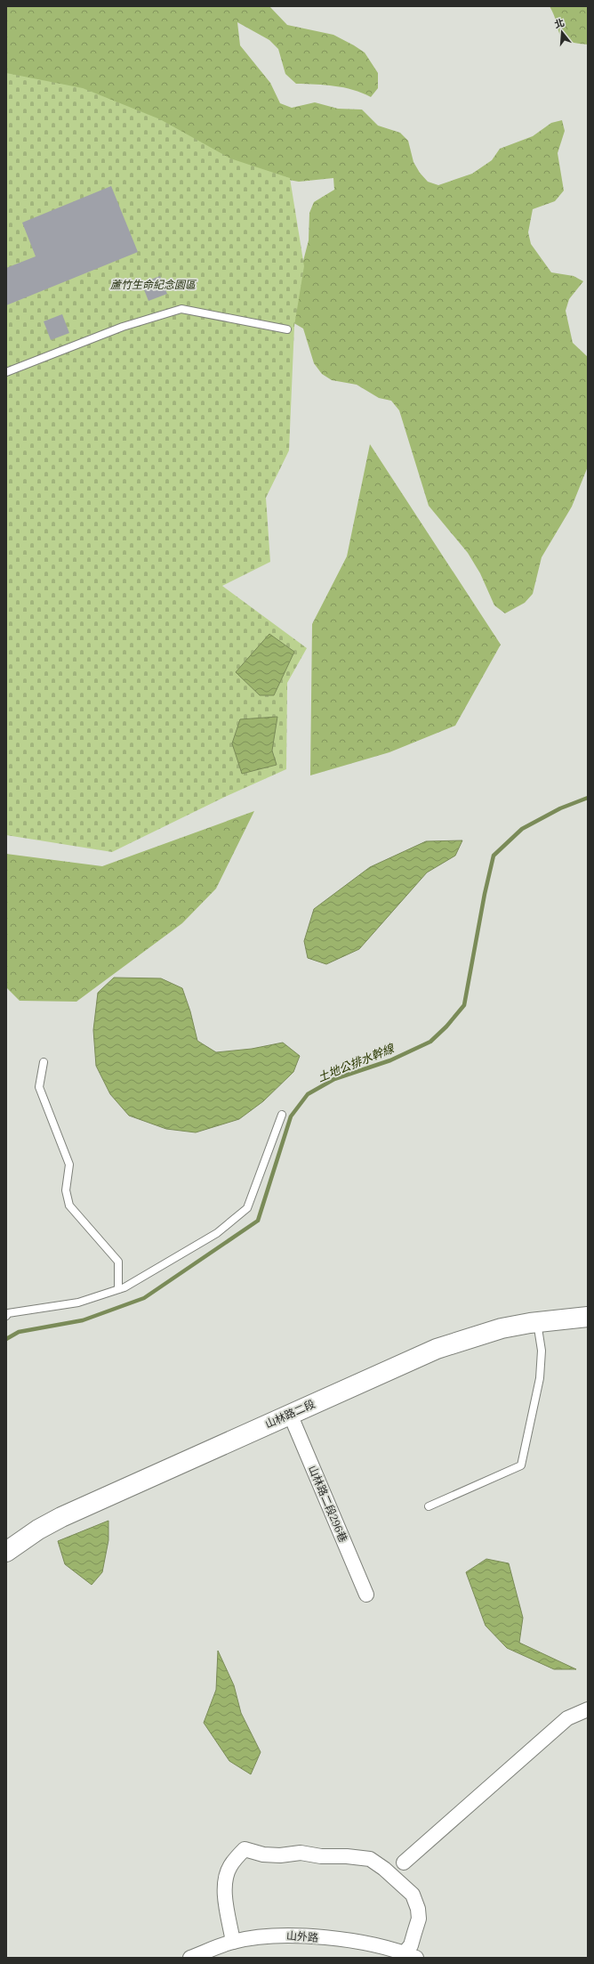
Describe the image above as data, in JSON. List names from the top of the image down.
{
  "streets": {
    "main road": ["山林路二段"],
    "street": ["山林路二段296巷", "山外路"]
  },
  "crossings": [
    ["山林路二段", "山林路二段296巷"]
  ],
  "water": ["土地公排水幹線"],
  "parks": ["蘆竹生命紀念園區"],
  "north": "top"
}
